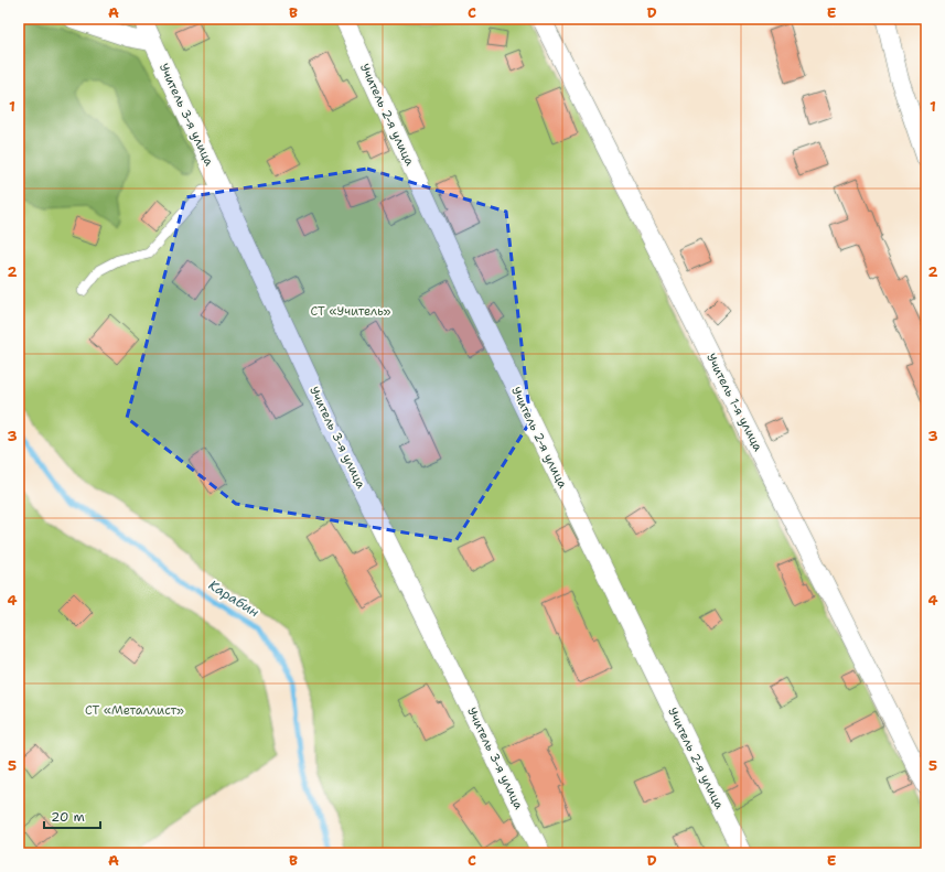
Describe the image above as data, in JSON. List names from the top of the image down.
{
  "streets": {
    "street": ["Учитель 3-я улица", "Учитель 2-я улица", "Учитель 1-я улица"]
  },
  "water": ["Карабин"],
  "parks": ["СТ «Учитель»", "СТ «Металлист»"],
  "scale_bar": "20 m",
  "grid": {
    "columns": [
      "A",
      "B",
      "C",
      "D",
      "E"
    ],
    "rows": [
      "1",
      "2",
      "3",
      "4",
      "5"
    ]
  }
}
